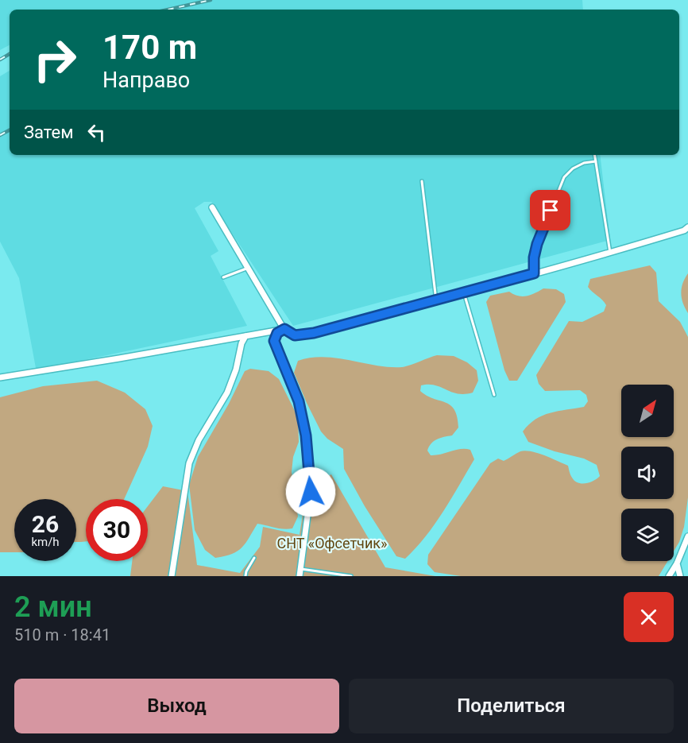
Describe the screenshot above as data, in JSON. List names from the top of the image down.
{
  "parks": ["СНТ «Офсетчик»"],
  "north": "top right",
  "page": {
    "turn": ["170 m", "Направо"],
    "then": "Затем",
    "speed": "26 km/h",
    "limit": "30",
    "heading": ["2 мин", "510 m · 18:41"],
    "buttons": ["Выход", "Поделиться"]
  }
}
